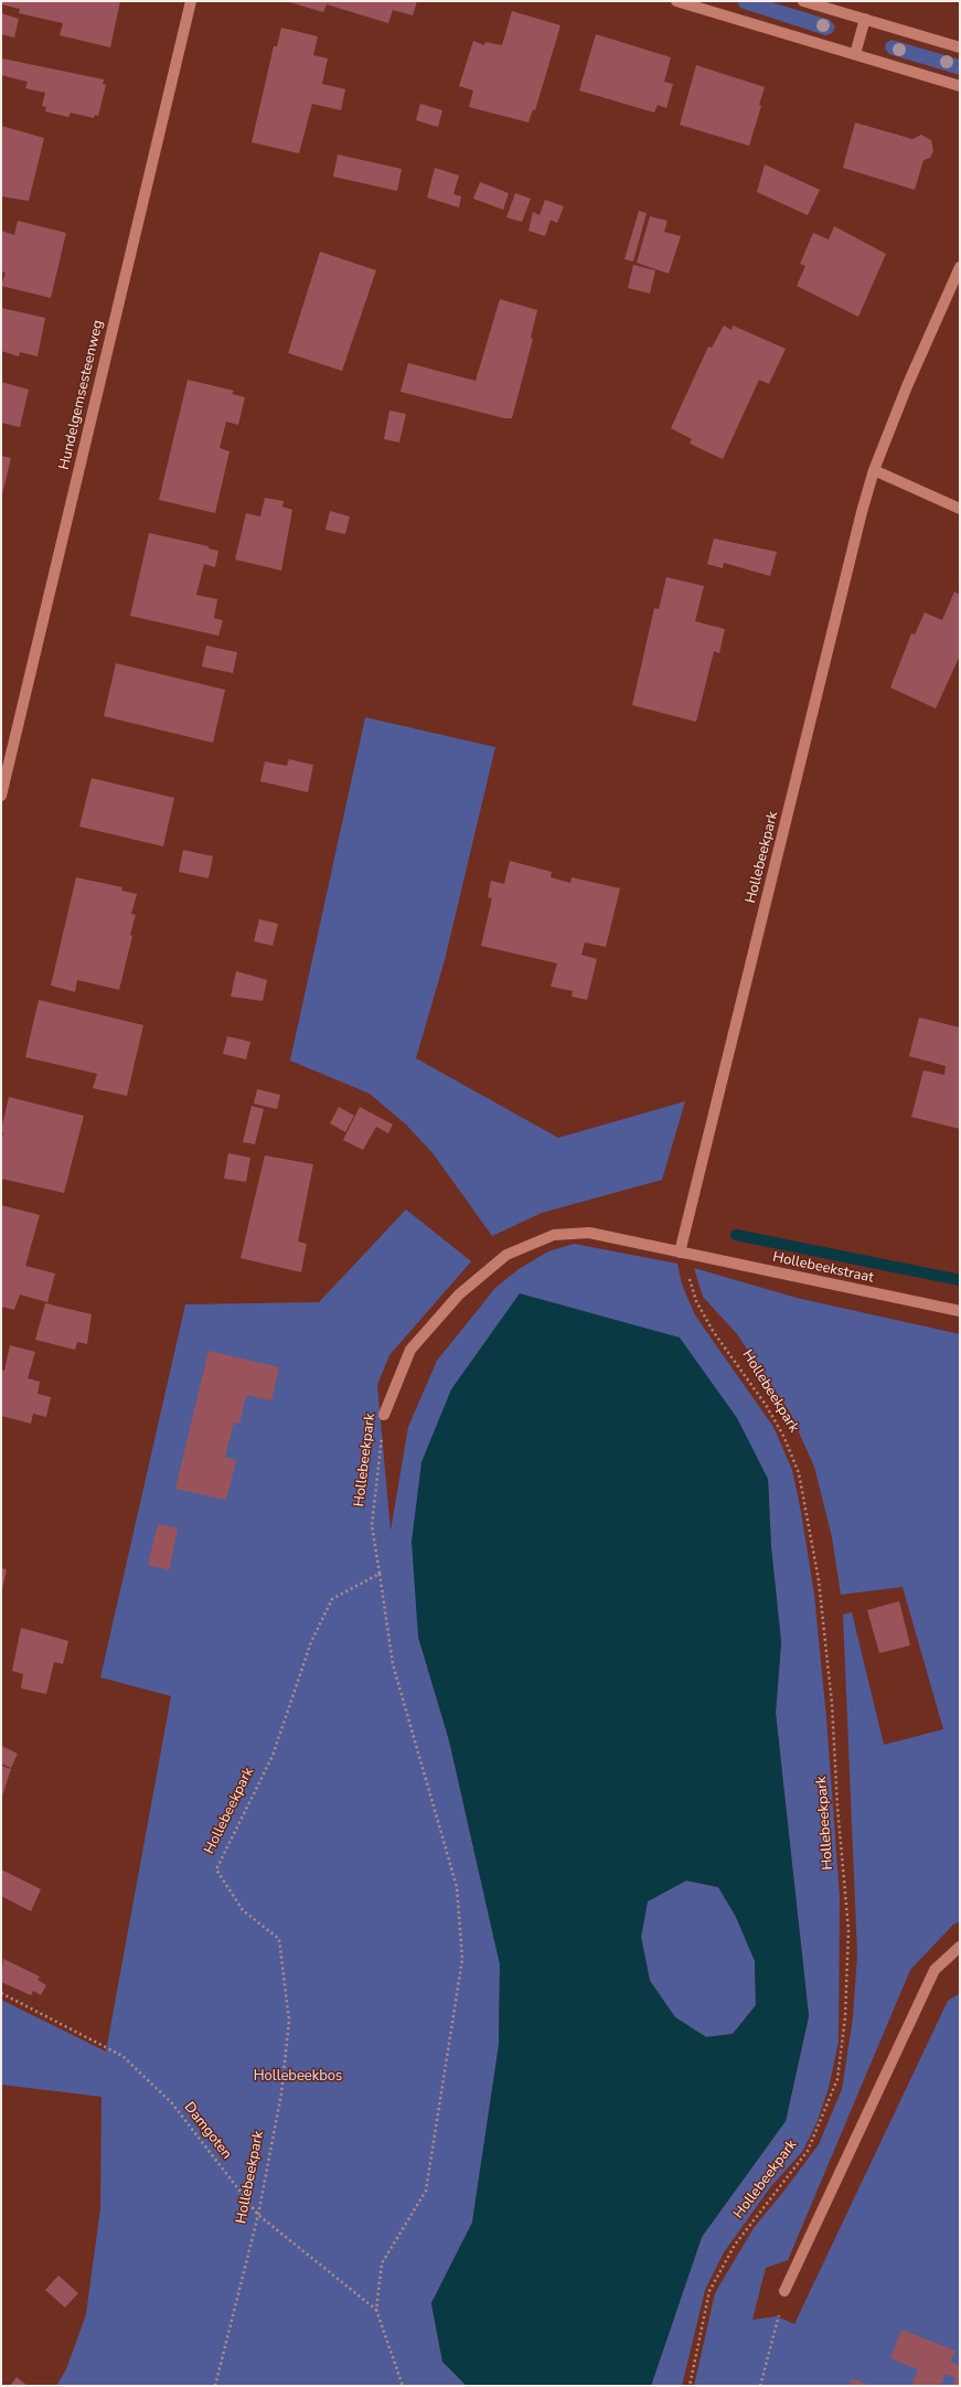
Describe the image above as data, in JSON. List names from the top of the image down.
{
  "streets": {
    "street": ["Hundelgemsesteenweg", "Hollebeekpark", "Hollebeekstraat"],
    "path": ["Damgoten"]
  },
  "crossings": [
    ["Hollebeekpark", "Hollebeekstraat"],
    ["Hollebeekpark", "Damgoten"]
  ],
  "parks": ["Hollebeekbos"]
}
